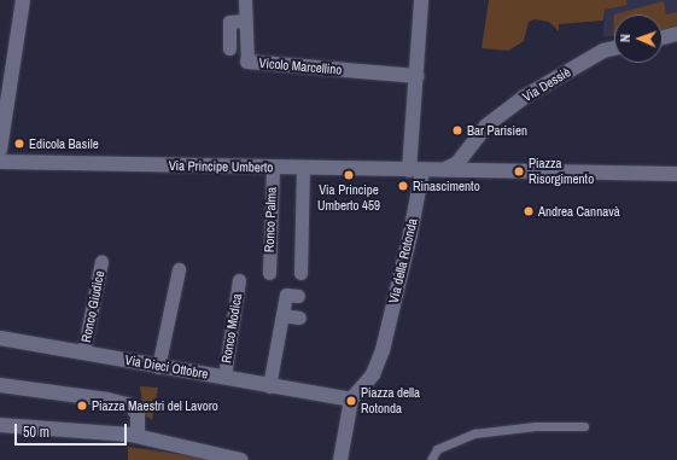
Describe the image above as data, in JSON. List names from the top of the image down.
{
  "streets": {
    "street": [
      "Vicolo Marcellino",
      "Via Dessiè",
      "Via Principe Umberto",
      "Ronco Palma",
      "Via della Rotonda",
      "Ronco Giudice",
      "Ronco Modica",
      "Via Dieci Ottobre"
    ]
  },
  "crossings": [
    ["Vicolo Marcellino", "Via della Rotonda"],
    ["Via Dessiè", "Via Principe Umberto"],
    ["Via Principe Umberto", "Ronco Palma"],
    ["Via Principe Umberto", "Via della Rotonda"],
    ["Via della Rotonda", "Via Dieci Ottobre"],
    ["Ronco Giudice", "Via Dieci Ottobre"],
    ["Ronco Modica", "Via Dieci Ottobre"]
  ],
  "places": [
    "Bar Parisien",
    "Edicola Basile",
    "Piazza Risorgimento",
    "Via Principe Umberto 459",
    "Rinascimento",
    "Andrea Cannavà",
    "Piazza della Rotonda",
    "Piazza Maestri del Lavoro"
  ],
  "scale_bar": "50 m",
  "north": "left"
}
